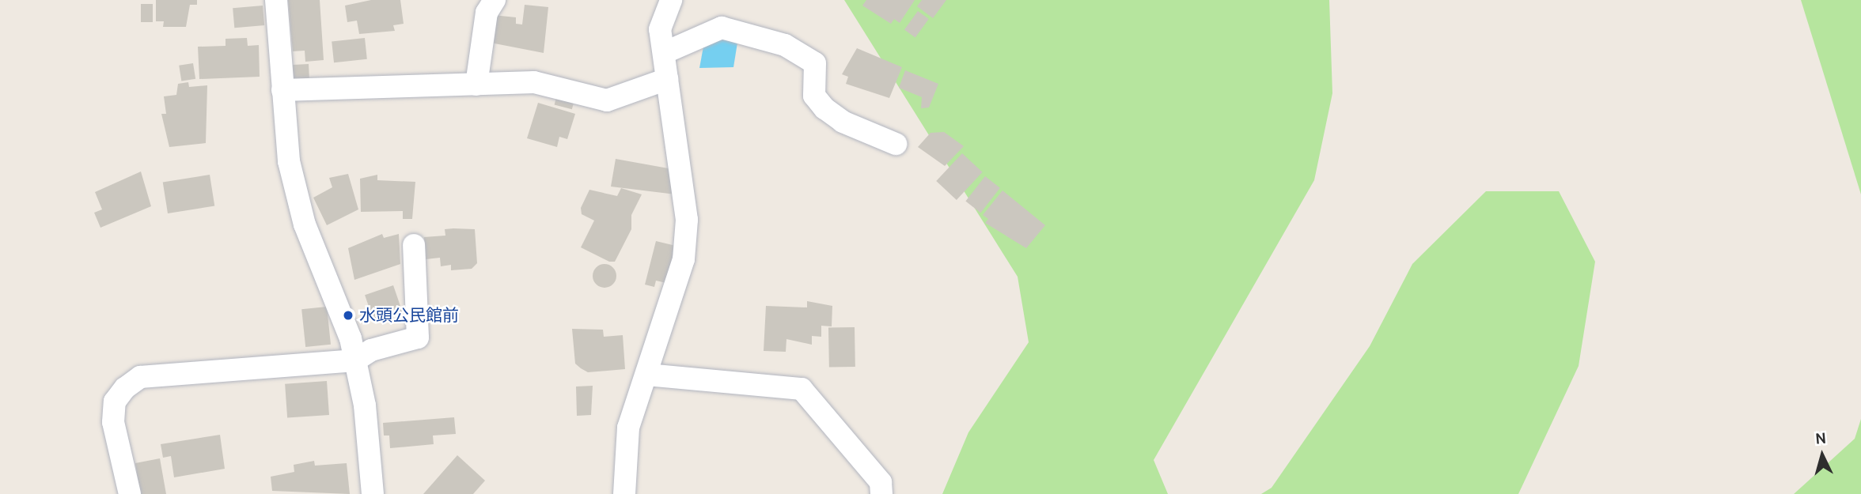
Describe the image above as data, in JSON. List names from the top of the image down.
{
  "places": ["水頭公民館前"],
  "north": "top"
}
